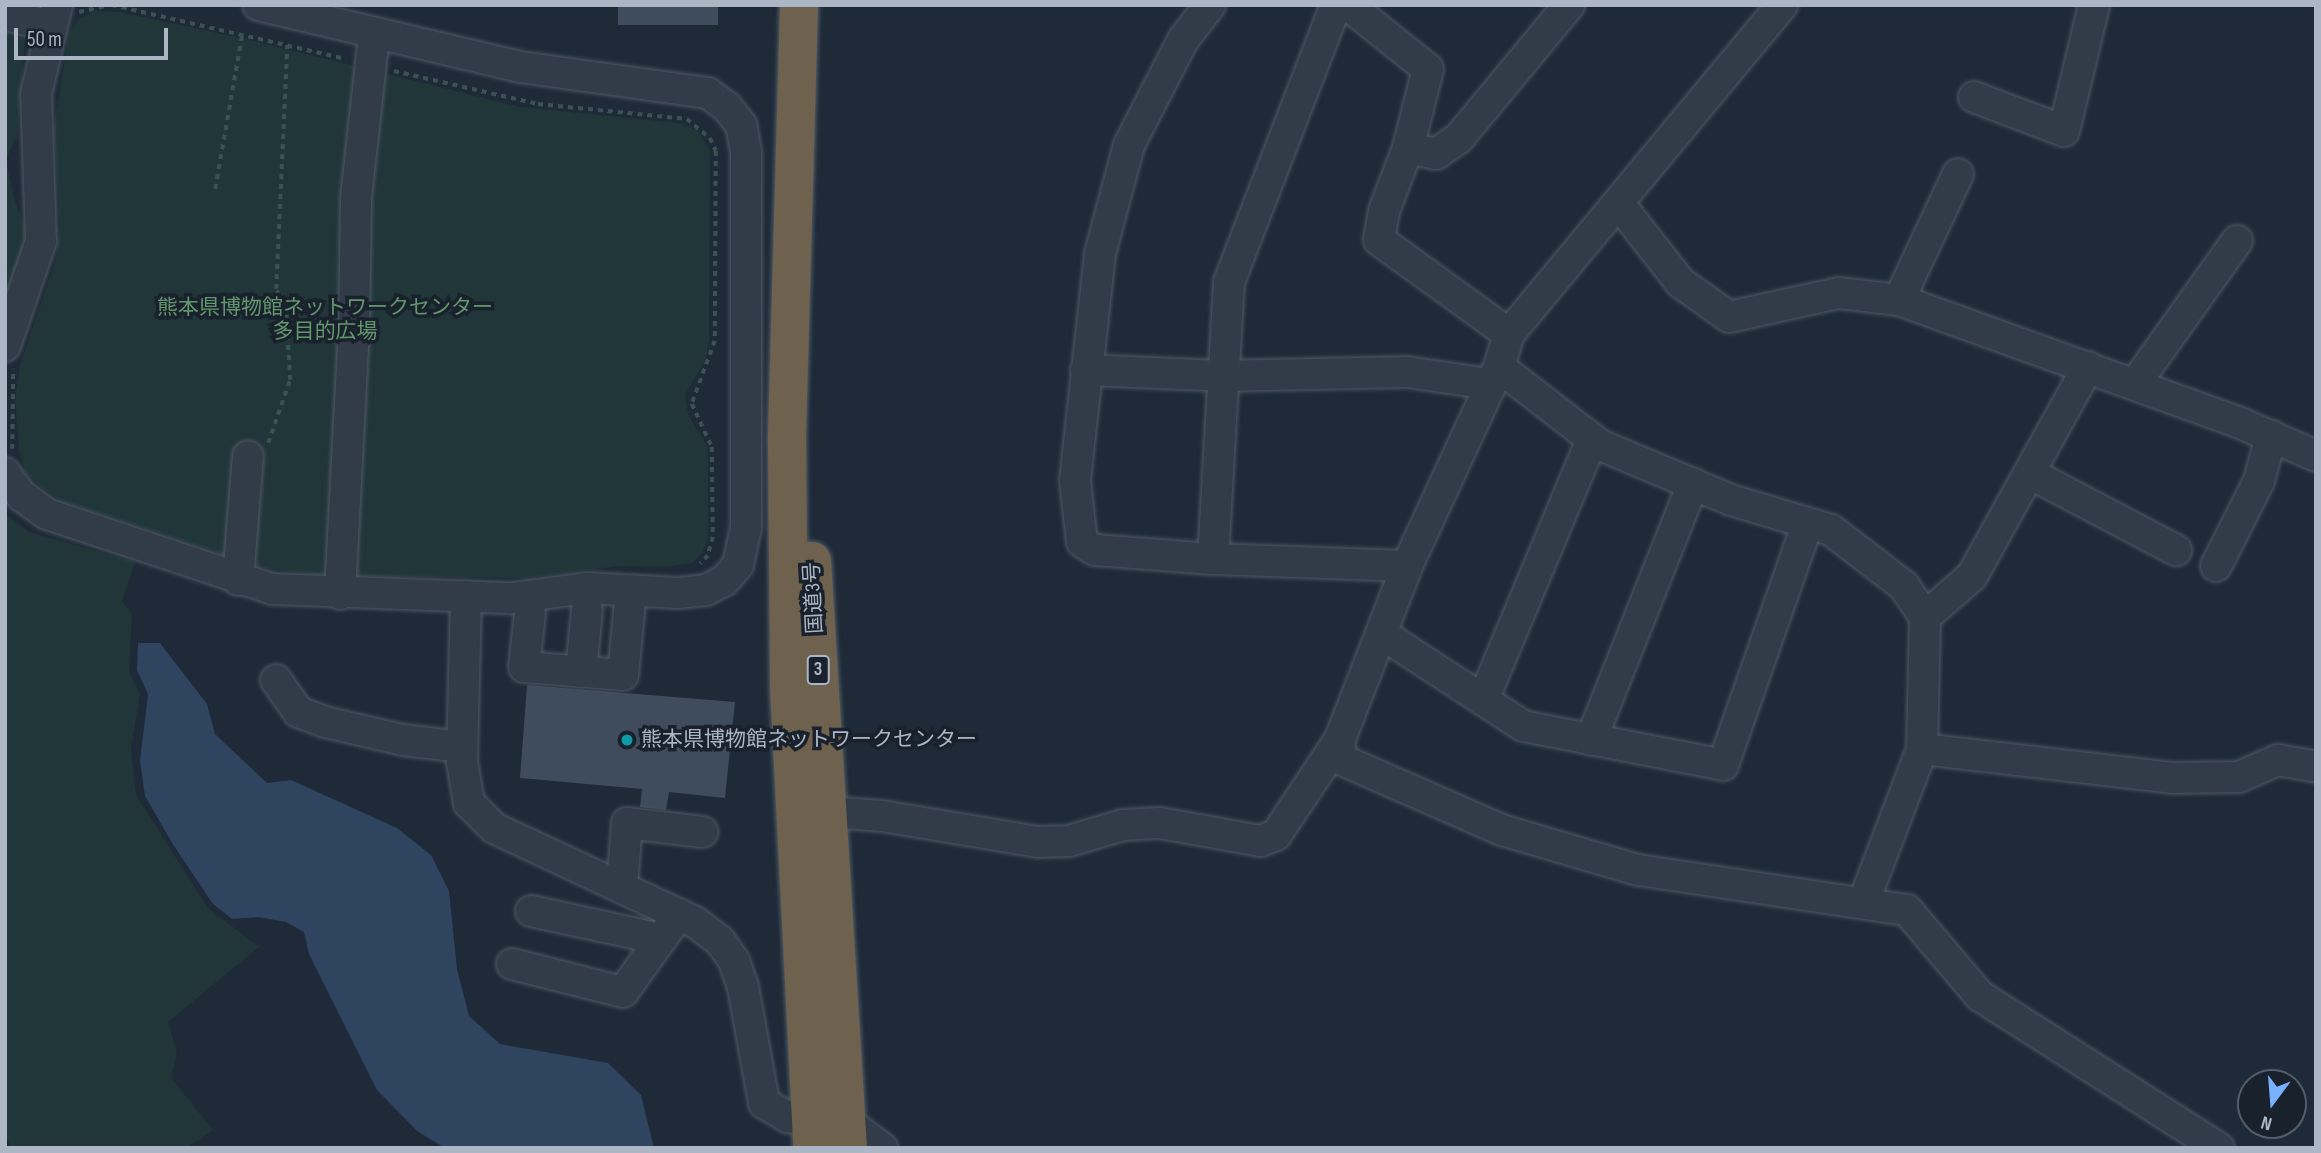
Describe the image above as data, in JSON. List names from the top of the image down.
{
  "streets": {
    "highway": ["国道3号", "3"]
  },
  "parks": ["熊本県博物館ネットワークセンター 多目的広場"],
  "places": ["熊本県博物館ネットワークセンター"],
  "scale_bar": "50 m",
  "north": "bottom"
}
